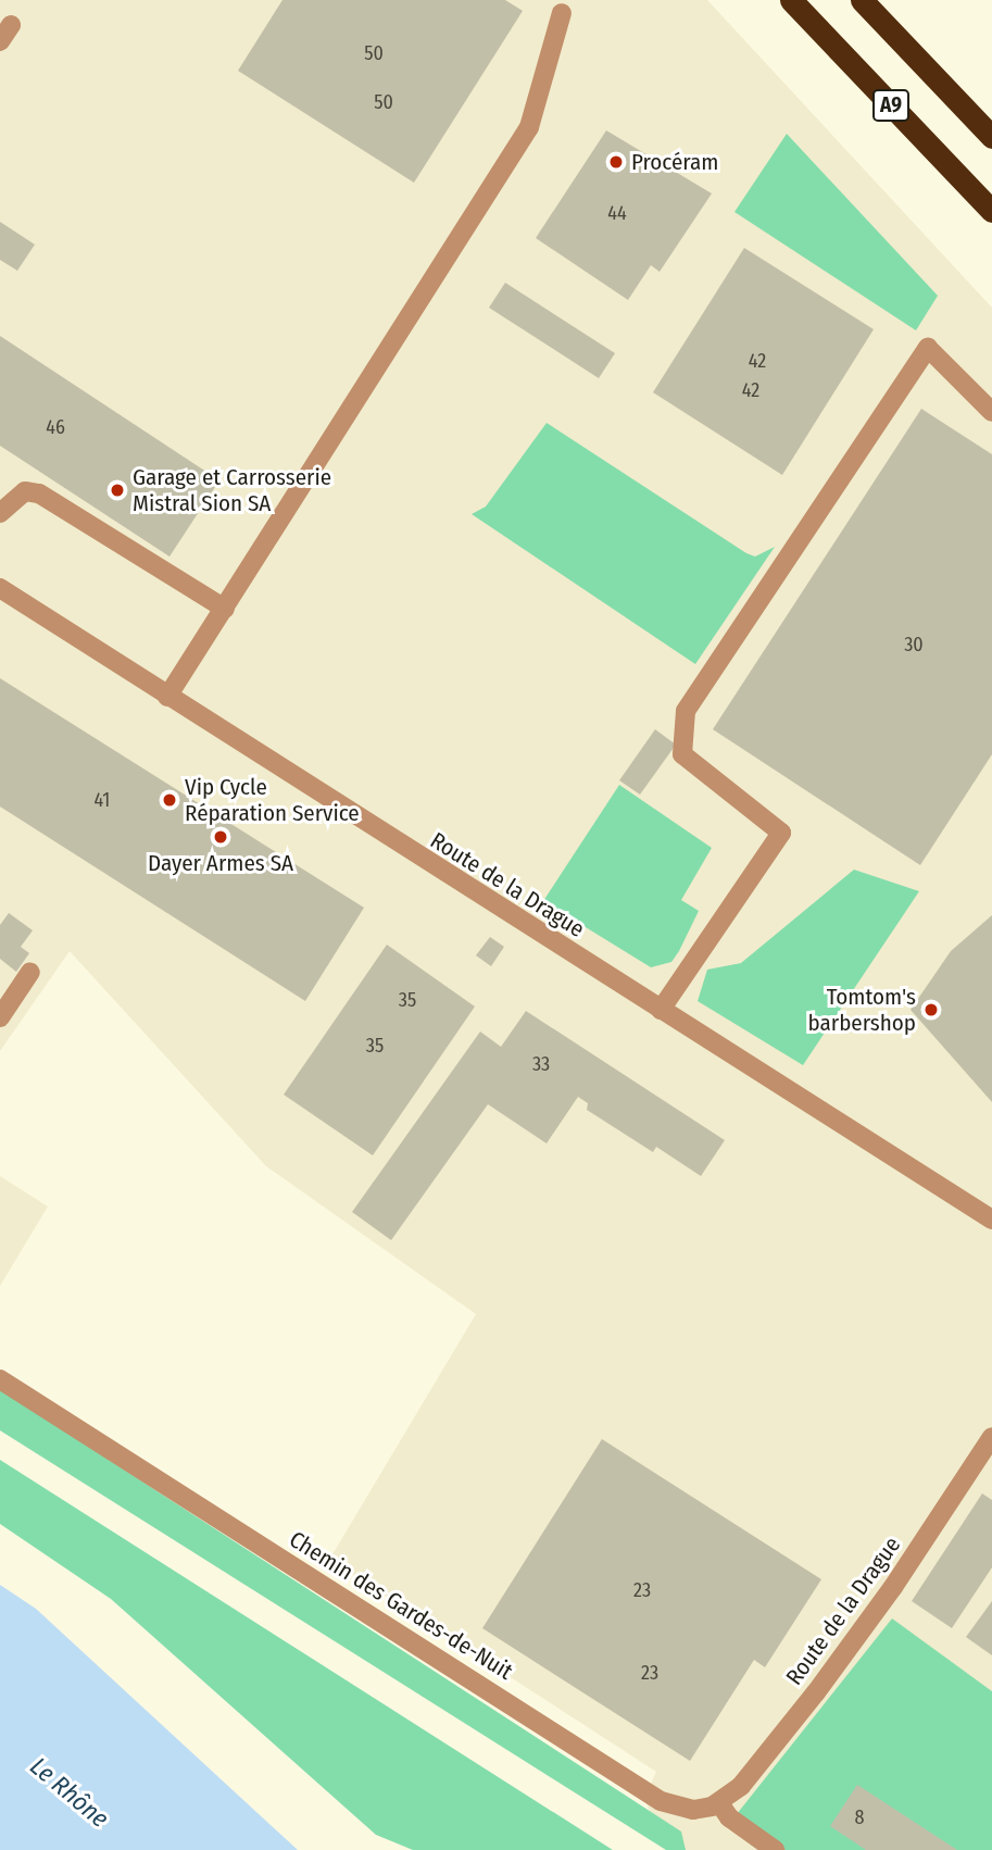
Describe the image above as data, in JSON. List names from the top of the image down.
{
  "streets": {
    "highway": ["A9"],
    "street": ["Route de la Drague", "Chemin des Gardes-de-Nuit"]
  },
  "crossings": [
    ["Route de la Drague", "Chemin des Gardes-de-Nuit"]
  ],
  "water": ["Le Rhône"],
  "places": [
    "Procéram",
    "Garage et Carrosserie Mistral Sion SA",
    "Vip Cycle Réparation Service",
    "Dayer Armes SA",
    "Tomtom's barbershop"
  ],
  "house_numbers": [
    "50",
    "50",
    "44",
    "42",
    "42",
    "46",
    "30",
    "41",
    "35",
    "35",
    "33",
    "23",
    "23",
    "8"
  ]
}
